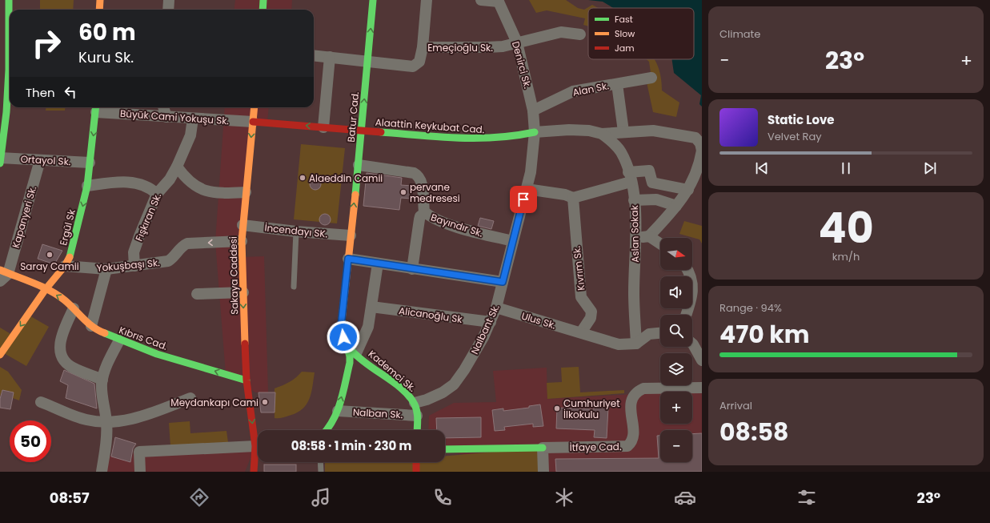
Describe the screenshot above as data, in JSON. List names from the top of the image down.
{
  "streets": {
    "main road": [
      "Batur Cad.",
      "Alaattin Keykubat Cad.",
      "Ergül Sk",
      "Sakaya Caddesi",
      "Kıbrıs Cad.",
      "Kademci Sk.",
      "İtfaye Cad."
    ],
    "street": [
      "Emeçioğlu Sk.",
      "Denirci Sk.",
      "Alan Sk.",
      "Büyük Cami Yokuşu Sk.",
      "Ortayol Sk.",
      "Kapanyeri Sk.",
      "Fışkıran Sk.",
      "Bayındır Sk.",
      "İncendayı SK.",
      "Aslan Sokak",
      "Yokuşbaşı Sk.",
      "Kıvrım Sk.",
      "Alicanoğlu Sk",
      "Ulus Sk.",
      "Nalbant Sk.",
      "Nalban Sk."
    ]
  },
  "crossings": [
    ["Emeçioğlu Sk.", "Denirci Sk."],
    ["Denirci Sk.", "Alan Sk."],
    ["Denirci Sk.", "Alaattin Keykubat Cad."],
    ["Denirci Sk.", "Nalbant Sk."],
    ["Büyük Cami Yokuşu Sk.", "Alaattin Keykubat Cad."],
    ["Büyük Cami Yokuşu Sk.", "Fışkıran Sk."],
    ["Büyük Cami Yokuşu Sk.", "Ergül Sk"],
    ["Büyük Cami Yokuşu Sk.", "Sakaya Caddesi"],
    ["Batur Cad.", "Alaattin Keykubat Cad."],
    ["Batur Cad.", "Bayındır Sk."],
    ["Batur Cad.", "İncendayı SK."],
    ["Batur Cad.", "Kademci Sk."],
    ["Alaattin Keykubat Cad.", "Sakaya Caddesi"],
    ["Alaattin Keykubat Cad.", "Nalbant Sk."],
    ["Ortayol Sk.", "Kapanyeri Sk."],
    ["Ortayol Sk.", "Ergül Sk"],
    ["Kapanyeri Sk.", "Kıbrıs Cad."],
    ["Fışkıran Sk.", "Yokuşbaşı Sk."],
    ["Bayındır Sk.", "Nalbant Sk."],
    ["Ergül Sk", "Yokuşbaşı Sk."],
    ["Ergül Sk", "Kıbrıs Cad."],
    ["İncendayı SK.", "Sakaya Caddesi"],
    ["Aslan Sokak", "Ulus Sk."],
    ["Yokuşbaşı Sk.", "Sakaya Caddesi"],
    ["Kıvrım Sk.", "Ulus Sk."],
    ["Sakaya Caddesi", "Kıbrıs Cad."],
    ["Alicanoğlu Sk", "Nalbant Sk."],
    ["Ulus Sk.", "Nalbant Sk."],
    ["Nalbant Sk.", "Kademci Sk."],
    ["Kademci Sk.", "Nalban Sk."]
  ],
  "one_way": [
    "Batur Cad.",
    "Ergül Sk",
    "Sakaya Caddesi",
    "Kıbrıs Cad."
  ],
  "places": [
    "Alaeddin Camii",
    "pervane medresesi",
    "Saray Camii",
    "Meydankapı Cami",
    "Cumhuriyet İlkokulu"
  ],
  "legend": ["Fast", "Slow", "Jam"],
  "north": "right",
  "page": {
    "tile": [
      "Climate",
      ["40", "km/h"],
      ["Range · 94%", "470 km"],
      ["Arrival", "08:58"]
    ],
    "turn": ["60 m", "Kuru Sk."],
    "heat": ["−", "23°", "+"],
    "then": "Then",
    "song": ["Static Love", "Velvet Ray"],
    "map_buttons": ["+", "−"],
    "limit": "50",
    "trip": "08:58 · 1 min · 230 m",
    "tabs": ["08:57", "23°"]
  }
}
